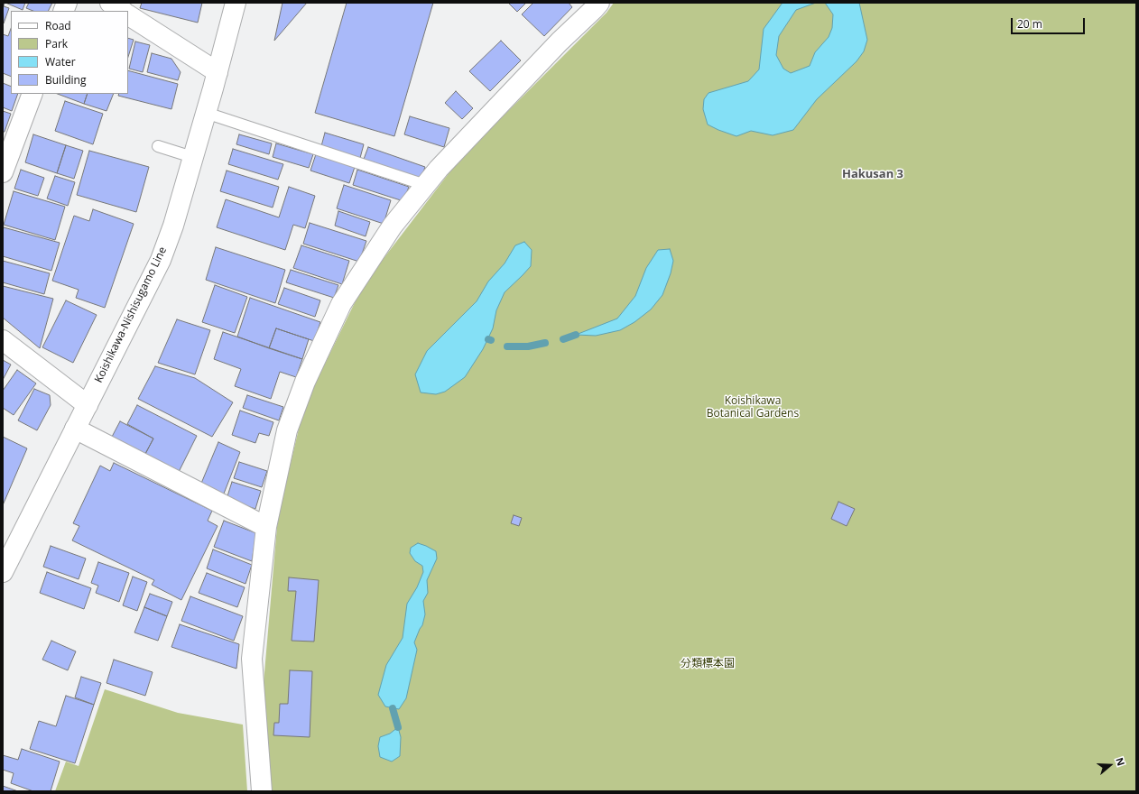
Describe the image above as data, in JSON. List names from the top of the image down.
{
  "streets": {
    "street": ["Koishikawa-Nishisugamo Line"]
  },
  "districts": ["Hakusan 3"],
  "parks": ["Koishikawa Botanical Gardens", "分類標本園"],
  "legend": [
    "Road",
    "Park",
    "Water",
    "Building"
  ],
  "scale_bar": "20 m",
  "north": "right"
}
